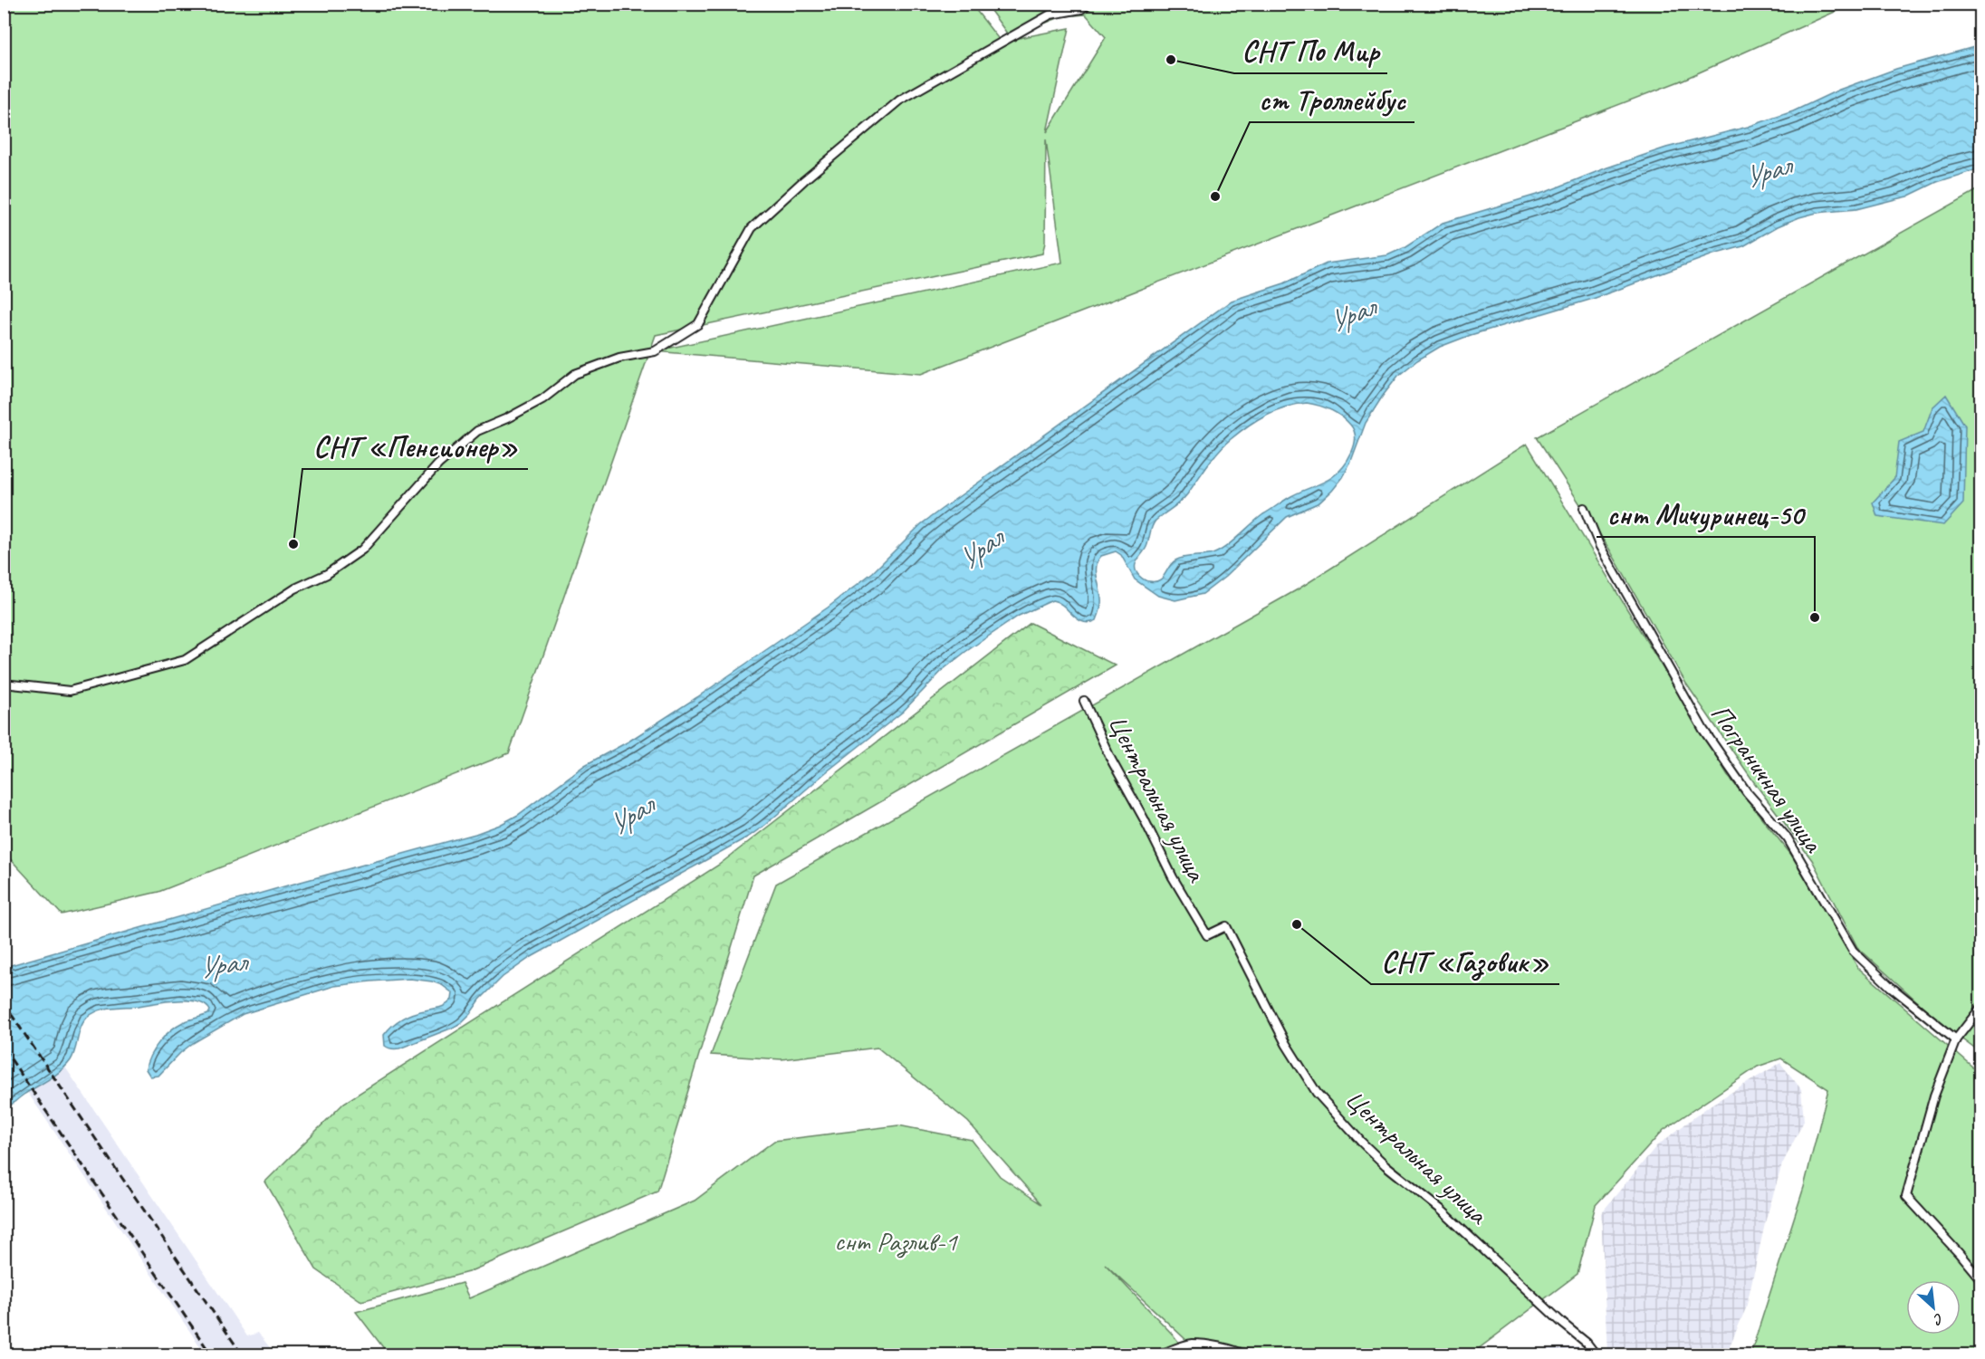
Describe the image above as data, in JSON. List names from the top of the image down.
{
  "streets": {
    "street": ["Пограничная улица", "Центральная улица"]
  },
  "water": ["Урал"],
  "parks": ["снт Разлив-1"],
  "places": [
    "СНТ По Мир",
    "ст Троллейбус",
    "СНТ «Пенсионер»",
    "снт Мичуринец-50",
    "СНТ «Газовик»"
  ],
  "north": "bottom right"
}
